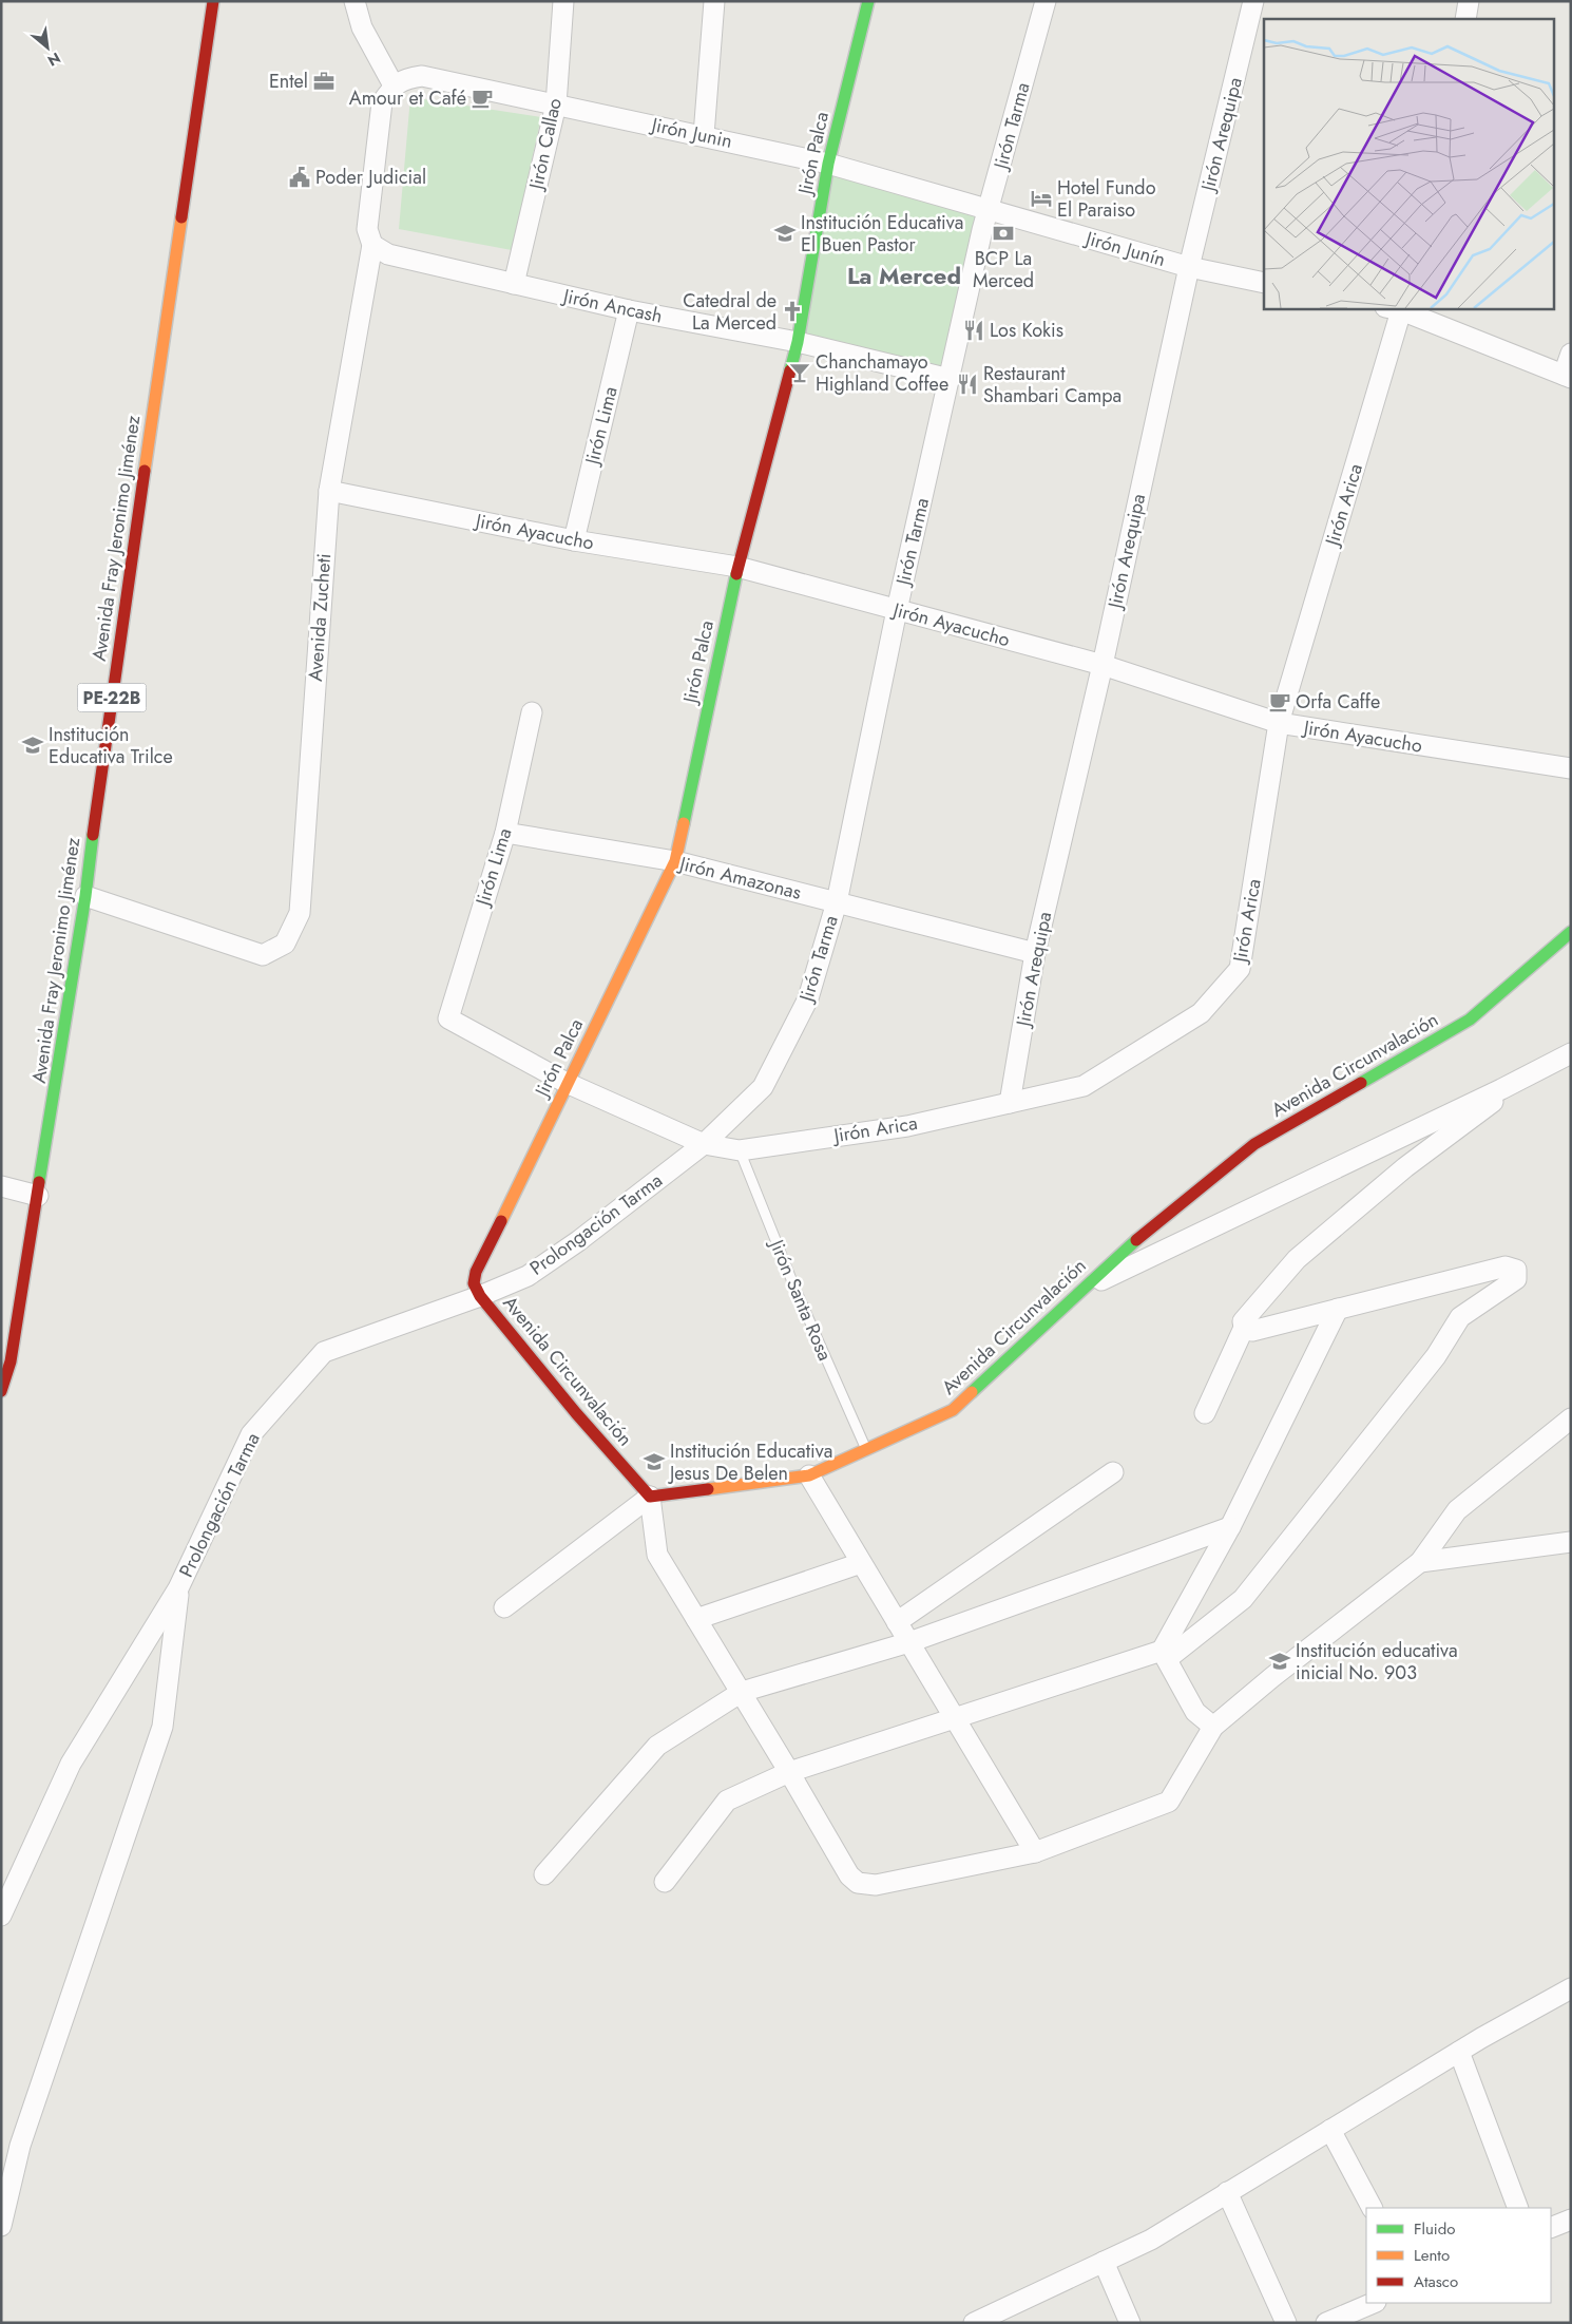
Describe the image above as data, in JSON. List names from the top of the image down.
{
  "streets": {
    "main road": [
      "Jirón Palca",
      "Avenida Fray Jeronimo Jiménez",
      "PE-22B",
      "Avenida Circunvalación"
    ],
    "street": [
      "Jirón Tarma",
      "Jirón Junin",
      "Jirón Arequipa",
      "Jirón Callao",
      "Jirón Junín",
      "Jirón Ancash",
      "Jirón Lima",
      "Jirón Arica",
      "Jirón Ayacucho",
      "Avenida Zucheti",
      "Jirón Amazonas",
      "Prolongación Tarma"
    ],
    "lane": ["Jirón Santa Rosa"]
  },
  "crossings": [
    ["Jirón Tarma", "Jirón Junin"],
    ["Jirón Tarma", "Jirón Junín"],
    ["Jirón Tarma", "Jirón Ancash"],
    ["Jirón Tarma", "Jirón Arica"],
    ["Jirón Tarma", "Jirón Ayacucho"],
    ["Jirón Tarma", "Jirón Amazonas"],
    ["Jirón Tarma", "Prolongación Tarma"],
    ["Jirón Junin", "Jirón Callao"],
    ["Jirón Junin", "Jirón Palca"],
    ["Jirón Junin", "Jirón Junín"],
    ["Jirón Junin", "Avenida Zucheti"],
    ["Jirón Arequipa", "Jirón Junín"],
    ["Jirón Arequipa", "Jirón Arica"],
    ["Jirón Arequipa", "Jirón Ayacucho"],
    ["Jirón Arequipa", "Jirón Amazonas"],
    ["Jirón Callao", "Jirón Ancash"],
    ["Jirón Palca", "Jirón Ancash"],
    ["Jirón Palca", "Jirón Arica"],
    ["Jirón Palca", "Jirón Ayacucho"],
    ["Jirón Palca", "Jirón Amazonas"],
    ["Jirón Palca", "Avenida Circunvalación"],
    ["Jirón Palca", "Prolongación Tarma"],
    ["Jirón Ancash", "Jirón Lima"],
    ["Jirón Ancash", "Avenida Zucheti"],
    ["Jirón Lima", "Jirón Arica"],
    ["Jirón Lima", "Jirón Ayacucho"],
    ["Jirón Lima", "Jirón Amazonas"],
    ["Jirón Arica", "Jirón Ayacucho"],
    ["Jirón Arica", "Prolongación Tarma"],
    ["Jirón Arica", "Jirón Santa Rosa"],
    ["Jirón Ayacucho", "Avenida Zucheti"],
    ["Avenida Fray Jeronimo Jiménez", "Avenida Zucheti"],
    ["Avenida Circunvalación", "Prolongación Tarma"],
    ["Avenida Circunvalación", "Jirón Santa Rosa"]
  ],
  "districts": ["La Merced"],
  "places": {
    "office": ["Entel"],
    "cafe": ["Amour et Café", "Orfa Caffe"],
    "public building": ["Poder Judicial"],
    "hotel": ["Hotel Fundo El Paraiso"],
    "school or university": [
      "Institución Educativa El Buen Pastor",
      "Institución Educativa Trilce",
      "Institución Educativa Jesus De Belen",
      "Institución educativa inicial No. 903"
    ],
    "bank": ["BCP La Merced"],
    "church": ["Catedral de La Merced"],
    "restaurant": ["Los Kokis", "Restaurant Shambari Campa"],
    "bar": ["Chanchamayo Highland Coffee"]
  },
  "legend": ["Fluido", "Lento", "Atasco"],
  "north": "bottom right"
}
